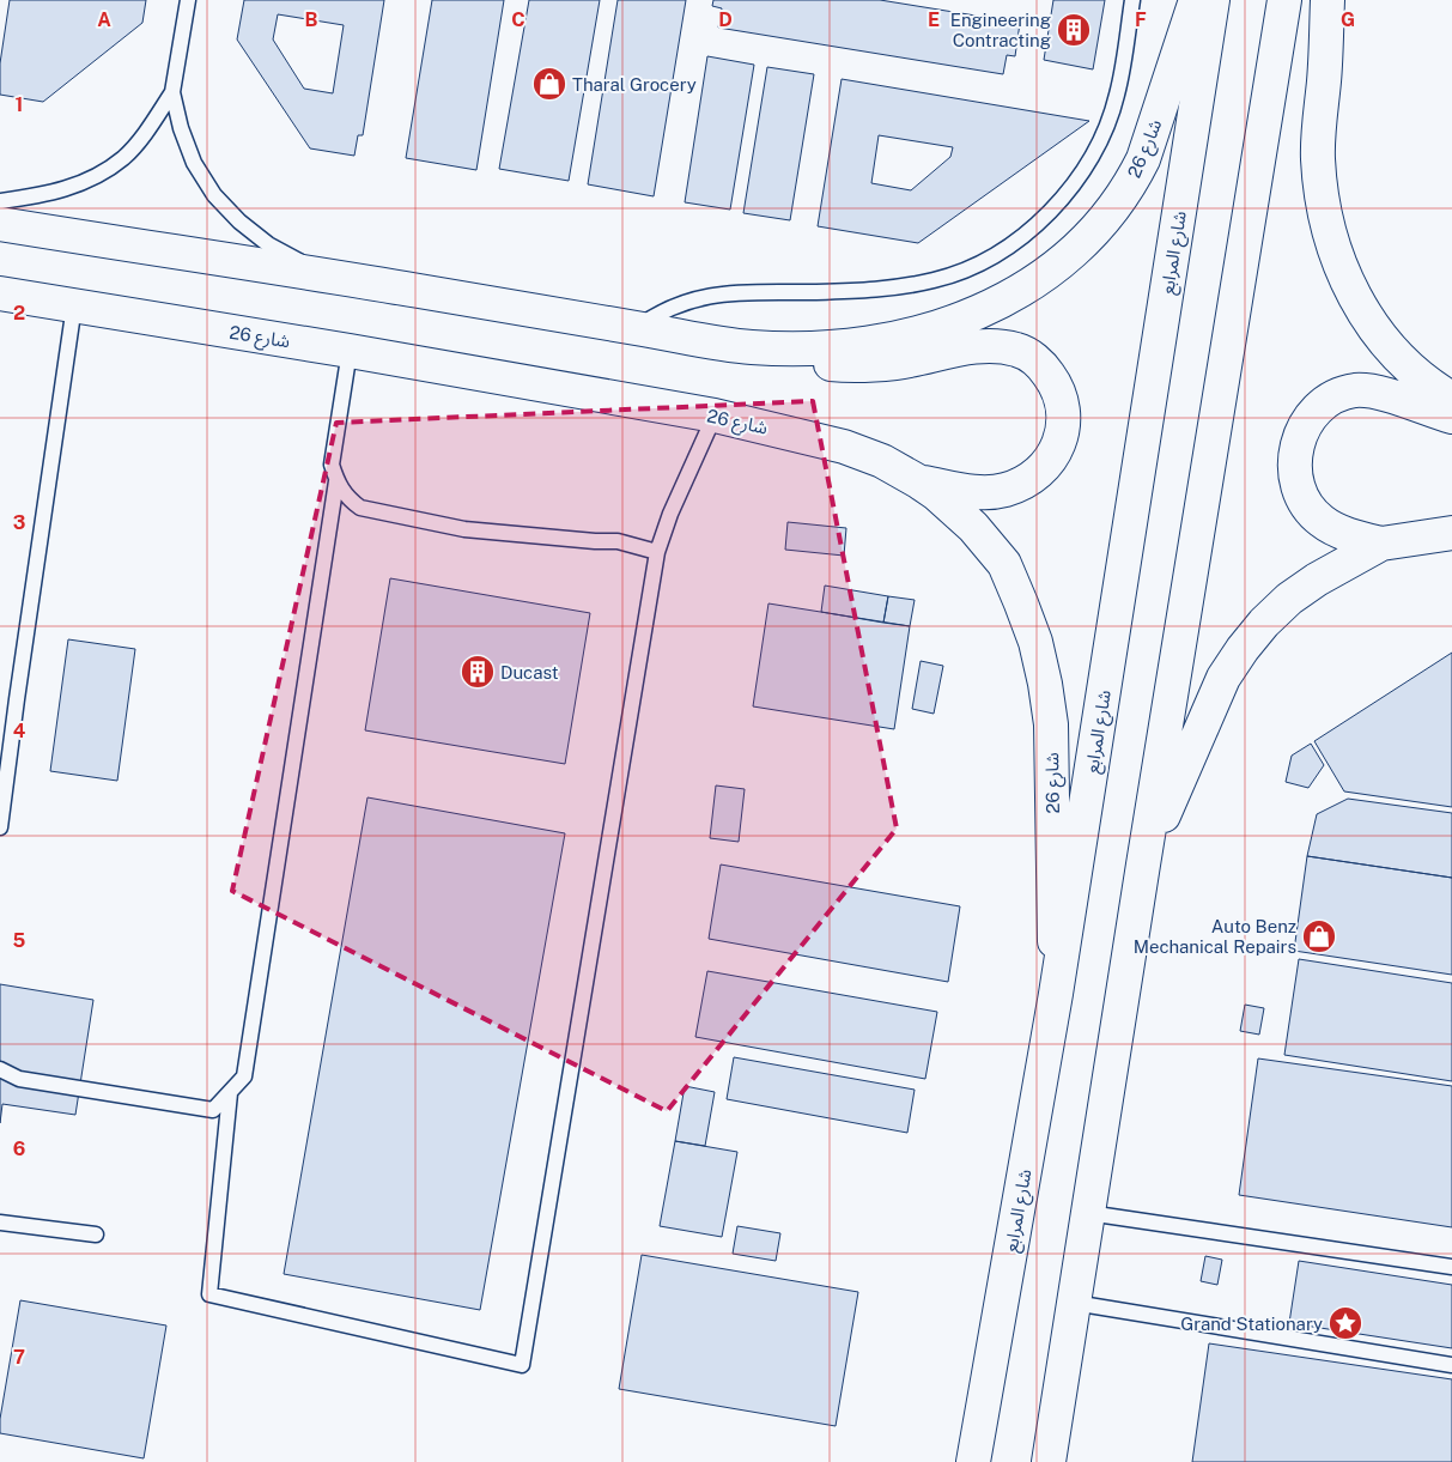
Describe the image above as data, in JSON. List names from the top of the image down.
{
  "streets": {
    "main road": ["شارع 26", "شارع المرابع"]
  },
  "crossings": [
    ["شارع 26", "شارع المرابع"]
  ],
  "places": {
    "building": ["Engineering Contracting", "Ducast"],
    "shop": ["Tharal Grocery", "Auto Benz Mechanical Repairs"],
    "place": ["Grand Stationary"]
  },
  "grid": {
    "columns": [
      "A",
      "B",
      "C",
      "D",
      "E",
      "F",
      "G"
    ],
    "rows": [
      "1",
      "2",
      "3",
      "4",
      "5",
      "6",
      "7"
    ]
  }
}
